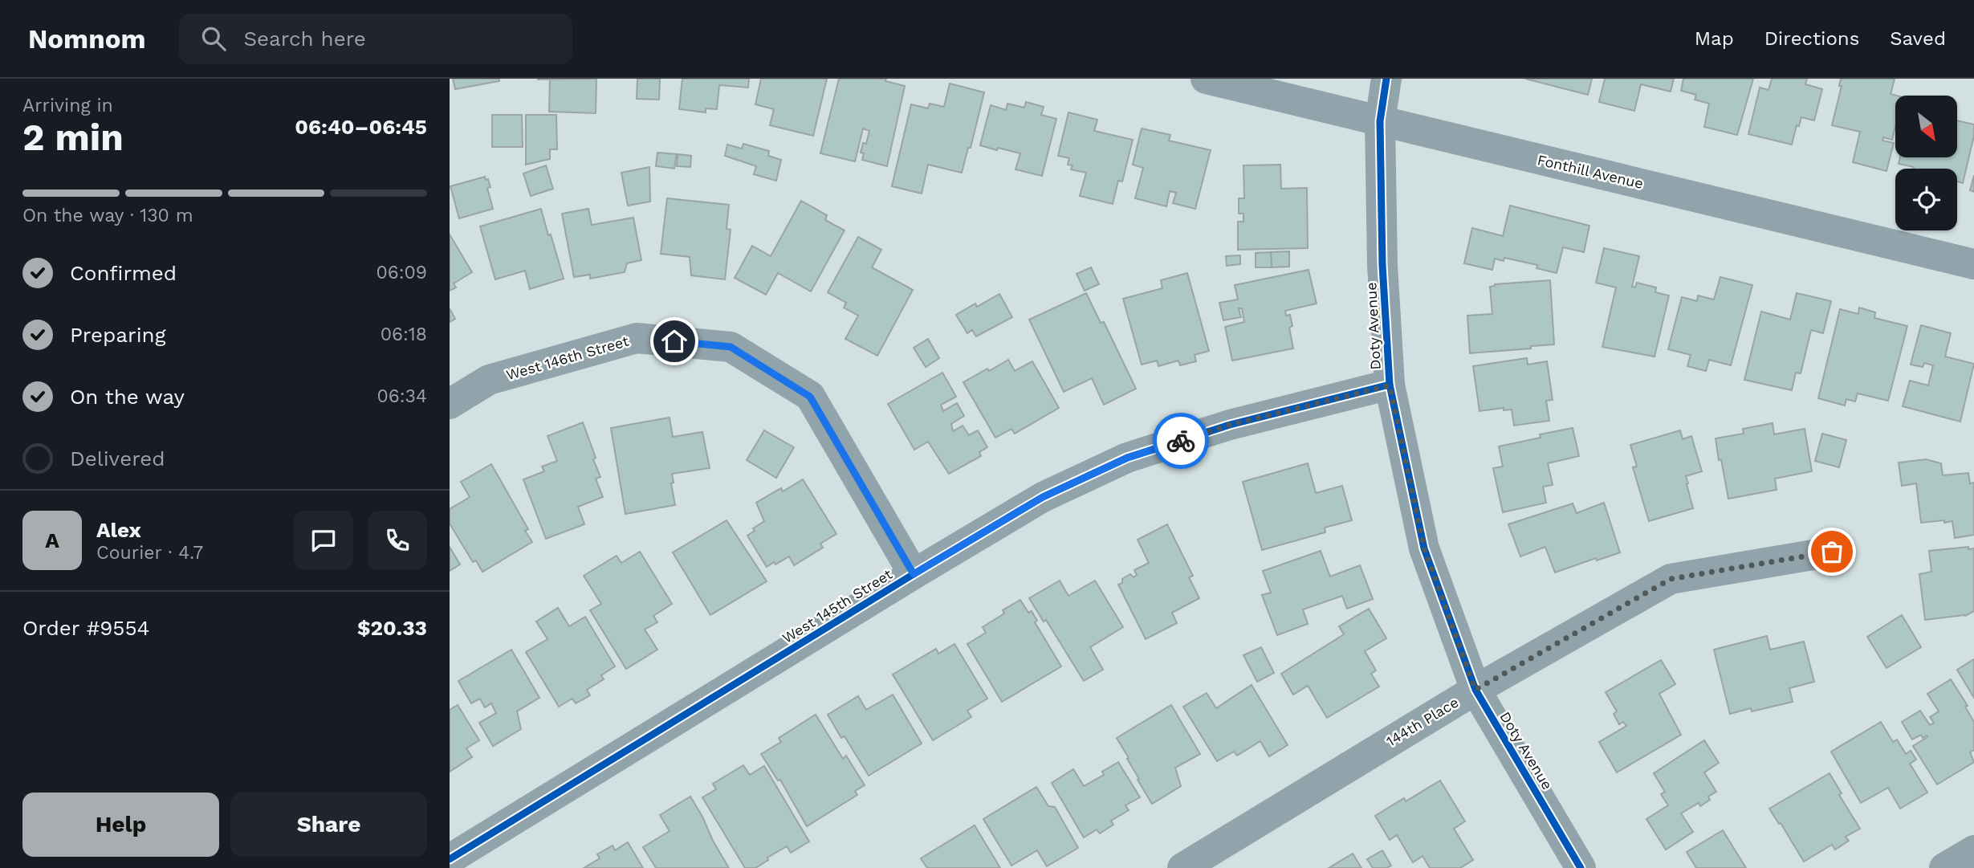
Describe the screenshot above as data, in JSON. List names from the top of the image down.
{
  "streets": {
    "street": [
      "Fonthill Avenue",
      "Doty Avenue",
      "West 146th Street",
      "West 145th Street",
      "144th Place"
    ]
  },
  "crossings": [
    ["Fonthill Avenue", "Doty Avenue"],
    ["Doty Avenue", "West 145th Street"],
    ["Doty Avenue", "144th Place"],
    ["West 146th Street", "West 145th Street"]
  ],
  "north": "bottom right",
  "page": {
    "header": "Nomnom",
    "search": "Search here",
    "nav": ["Map", "Directions", "Saved"],
    "heading": ["2 min", "Arriving in", "06:40–06:45"],
    "panel": [
      "Alex",
      "Courier · 4.7",
      "Order #9554",
      "$20.33"
    ],
    "bar": "On the way · 130 m",
    "list": [
      ["Confirmed", "06:09"],
      ["Preparing", "06:18"],
      ["On the way", "06:34"],
      "Delivered"
    ],
    "round": "A",
    "buttons": ["Help", "Share"]
  }
}
